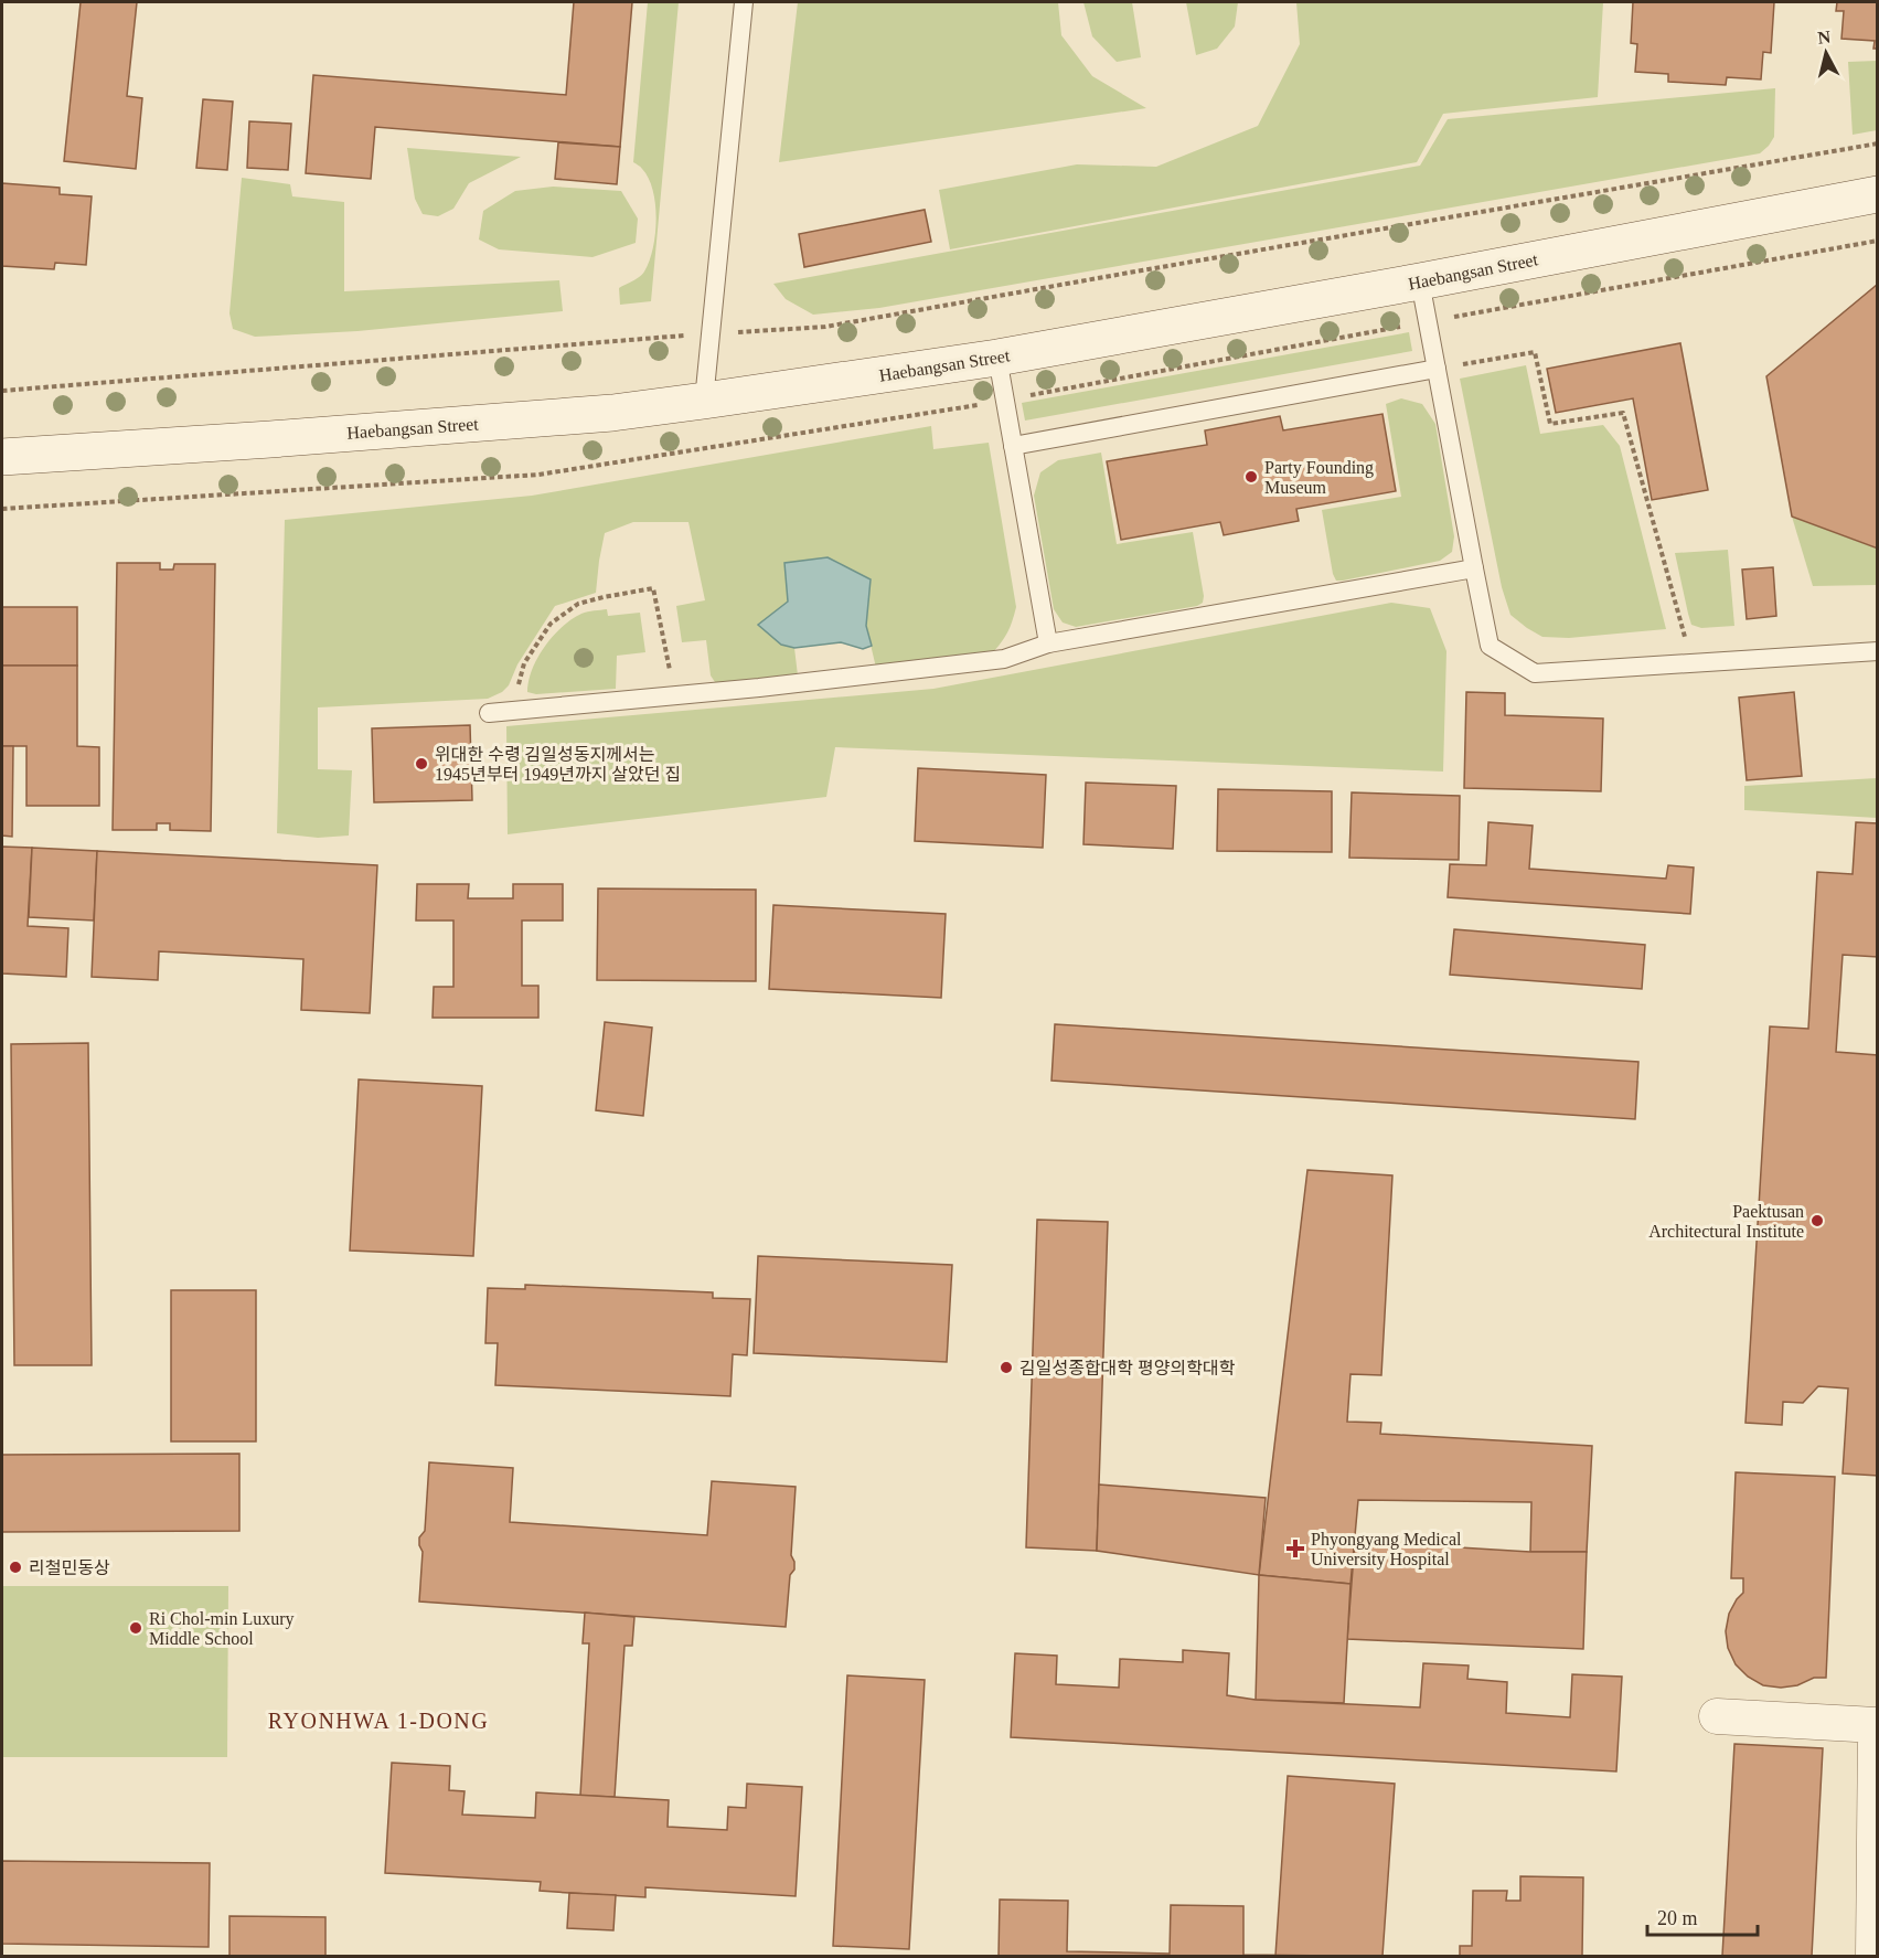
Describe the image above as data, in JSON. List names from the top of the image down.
{
  "streets": {
    "main road": ["Haebangsan Street"]
  },
  "districts": ["RYONHWA 1-DONG"],
  "places": {
    "other": [
      "Party Founding Museum",
      "위대한 수령 김일성동지께서는 1945년부터 1949년까지 살았던 집",
      "Paektusan Architectural Institute",
      "김일성종합대학 평양의학대학",
      "리철민동상",
      "Ri Chol-min Luxury Middle School"
    ],
    "health": ["Phyongyang Medical University Hospital"]
  },
  "scale_bar": "20 m",
  "north": "top"
}
